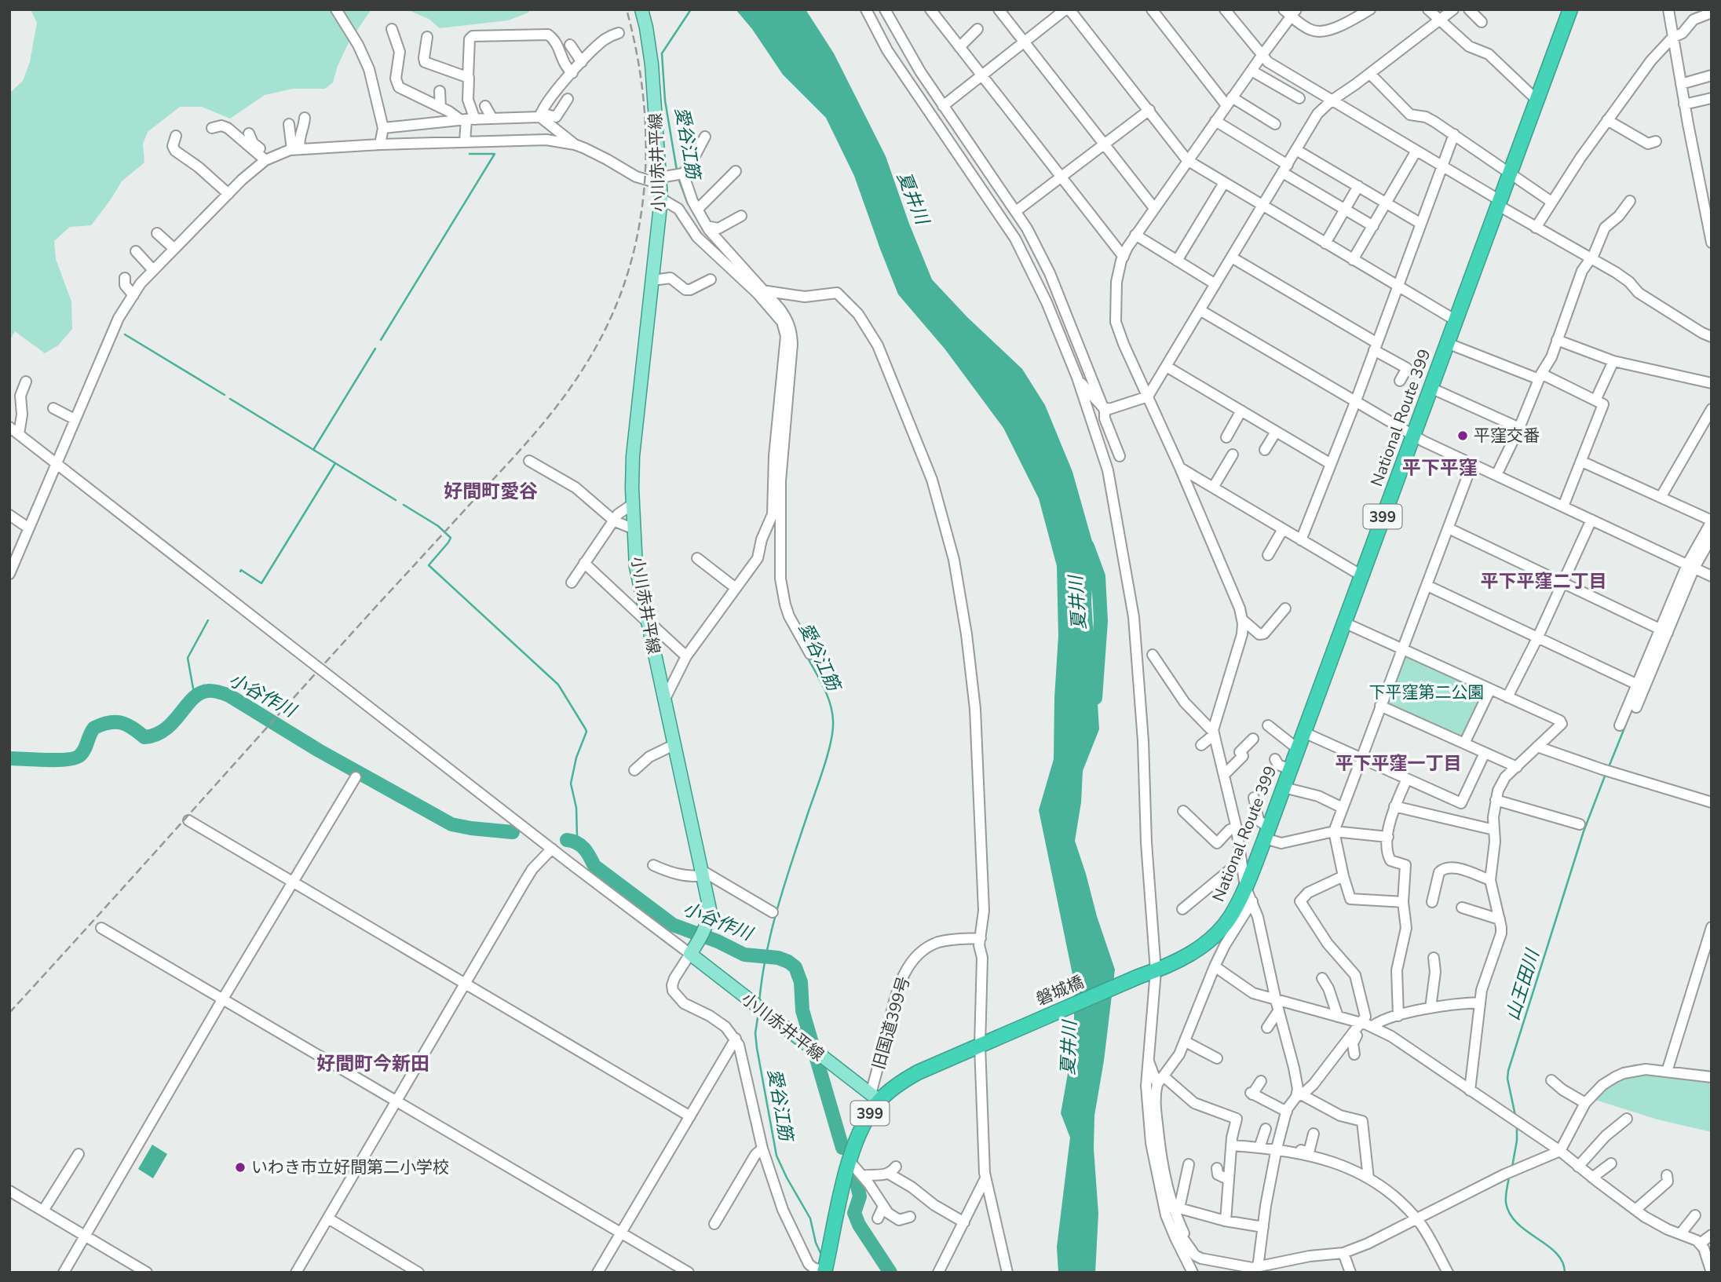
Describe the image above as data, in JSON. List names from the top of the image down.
{
  "streets": {
    "highway": ["National Route 399", "399", "磐城橋"],
    "main road": ["小川赤井平線"],
    "street": ["旧国道399号"]
  },
  "crossings": [
    ["小川赤井平線", "399"],
    ["小川赤井平線", "旧国道399号"],
    ["National Route 399", "磐城橋"],
    ["399", "磐城橋"],
    ["399", "旧国道399号"]
  ],
  "districts": [
    "平下平窪",
    "好間町愛谷",
    "平下平窪二丁目",
    "平下平窪一丁目",
    "好間町今新田"
  ],
  "water": [
    "愛谷江筋",
    "夏井川",
    "小谷作川",
    "山王田川"
  ],
  "parks": ["下平窪第二公園"],
  "places": ["平窪交番", "いわき市立好間第二小学校"]
}
